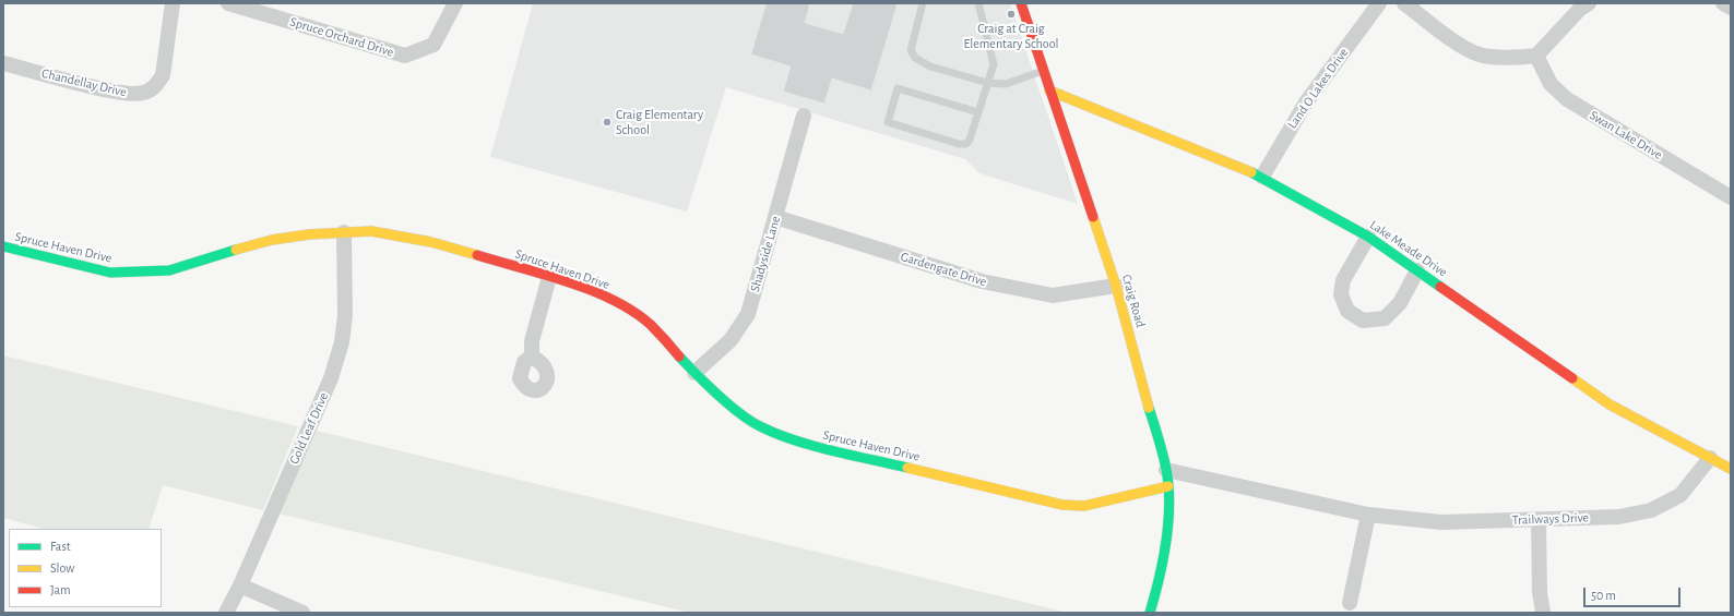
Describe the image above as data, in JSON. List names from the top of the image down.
{
  "streets": {
    "street": [
      "Spruce Orchard Drive",
      "Chandellay Drive",
      "Land O Lakes Drive",
      "Swan Lake Drive",
      "Spruce Haven Drive",
      "Lake Meade Drive",
      "Shadyside Lane",
      "Gardengate Drive",
      "Craig Road",
      "Gold Leaf Drive",
      "Trailways Drive"
    ]
  },
  "crossings": [
    ["Land O Lakes Drive", "Lake Meade Drive"],
    ["Spruce Haven Drive", "Shadyside Lane"],
    ["Spruce Haven Drive", "Craig Road"],
    ["Spruce Haven Drive", "Gold Leaf Drive"],
    ["Lake Meade Drive", "Craig Road"],
    ["Lake Meade Drive", "Trailways Drive"],
    ["Shadyside Lane", "Gardengate Drive"],
    ["Gardengate Drive", "Craig Road"],
    ["Craig Road", "Trailways Drive"]
  ],
  "places": ["Craig at Craig Elementary School", "Craig Elementary School"],
  "legend": ["Fast", "Slow", "Jam"],
  "scale_bar": "50 m"
}
